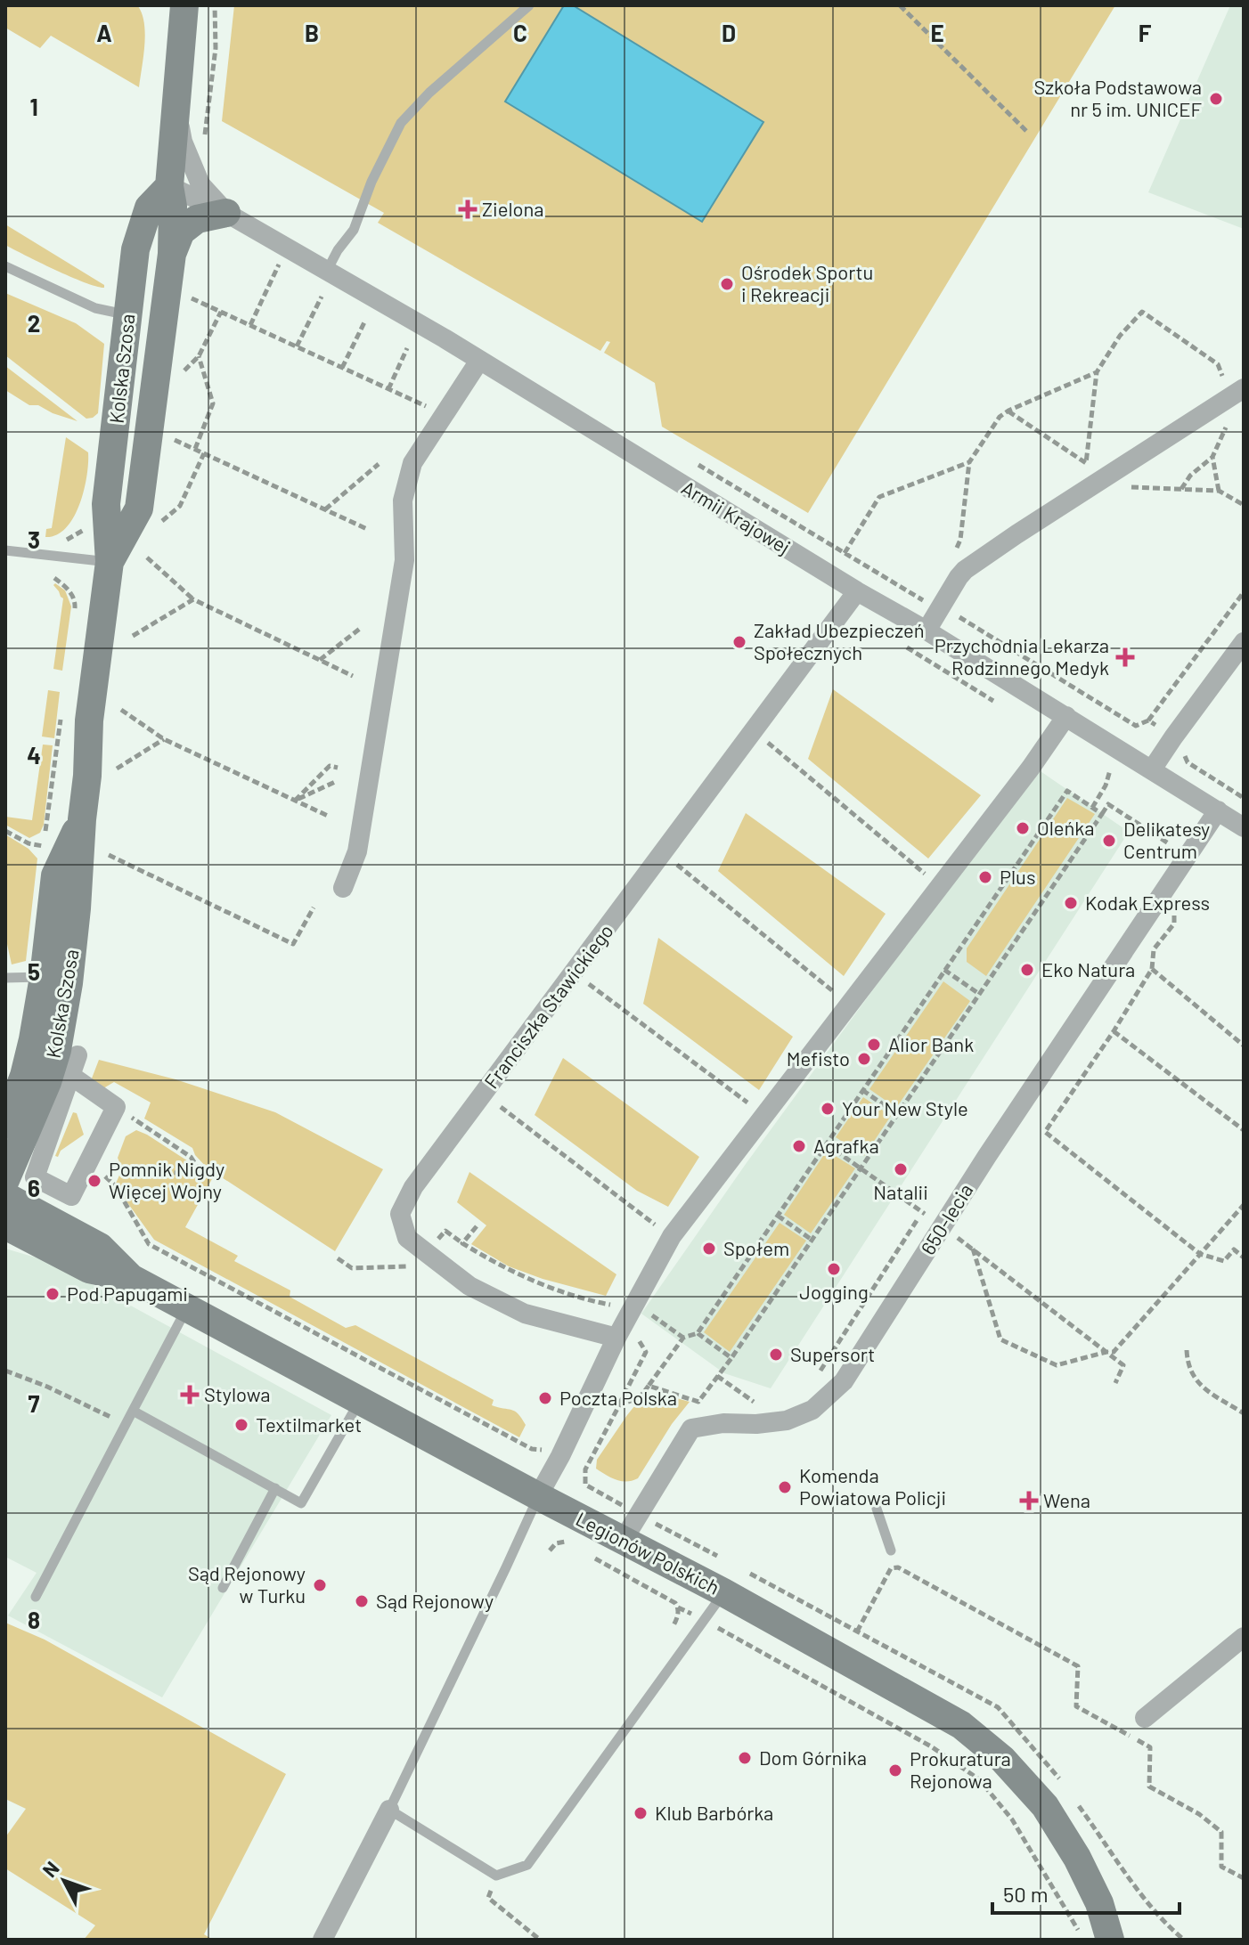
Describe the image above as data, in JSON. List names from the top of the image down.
{
  "streets": {
    "street": [
      "Kolska Szosa",
      "Armii Krajowej",
      "Franciszka Stawickiego",
      "650-lecia",
      "Legionów Polskich"
    ]
  },
  "crossings": [
    ["Kolska Szosa", "Armii Krajowej"],
    ["Armii Krajowej", "Franciszka Stawickiego"],
    ["Armii Krajowej", "650-lecia"],
    ["650-lecia", "Legionów Polskich"]
  ],
  "places": {
    "other": [
      "Szkoła Podstawowa nr 5 im. UNICEF",
      "Ośrodek Sportu i Rekreacji",
      "Zakład Ubezpieczeń Społecznych",
      "Oleńka",
      "Delikatesy Centrum",
      "Plus",
      "Kodak Express",
      "Eko Natura",
      "Alior Bank",
      "Mefisto",
      "Your New Style",
      "Agrafka",
      "Natalii",
      "Pomnik Nigdy Więcej Wojny",
      "Społem",
      "Jogging",
      "Pod Papugami",
      "Supersort",
      "Poczta Polska",
      "Textilmarket",
      "Komenda Powiatowa Policji",
      "Sąd Rejonowy w Turku",
      "Sąd Rejonowy",
      "Dom Górnika",
      "Prokuratura Rejonowa",
      "Klub Barbórka"
    ],
    "health": [
      "Zielona",
      "Przychodnia Lekarza Rodzinnego Medyk",
      "Stylowa",
      "Wena"
    ]
  },
  "scale_bar": "50 m",
  "north": "top left",
  "grid": {
    "columns": [
      "A",
      "B",
      "C",
      "D",
      "E",
      "F"
    ],
    "rows": [
      "1",
      "2",
      "3",
      "4",
      "5",
      "6",
      "7",
      "8"
    ]
  }
}
